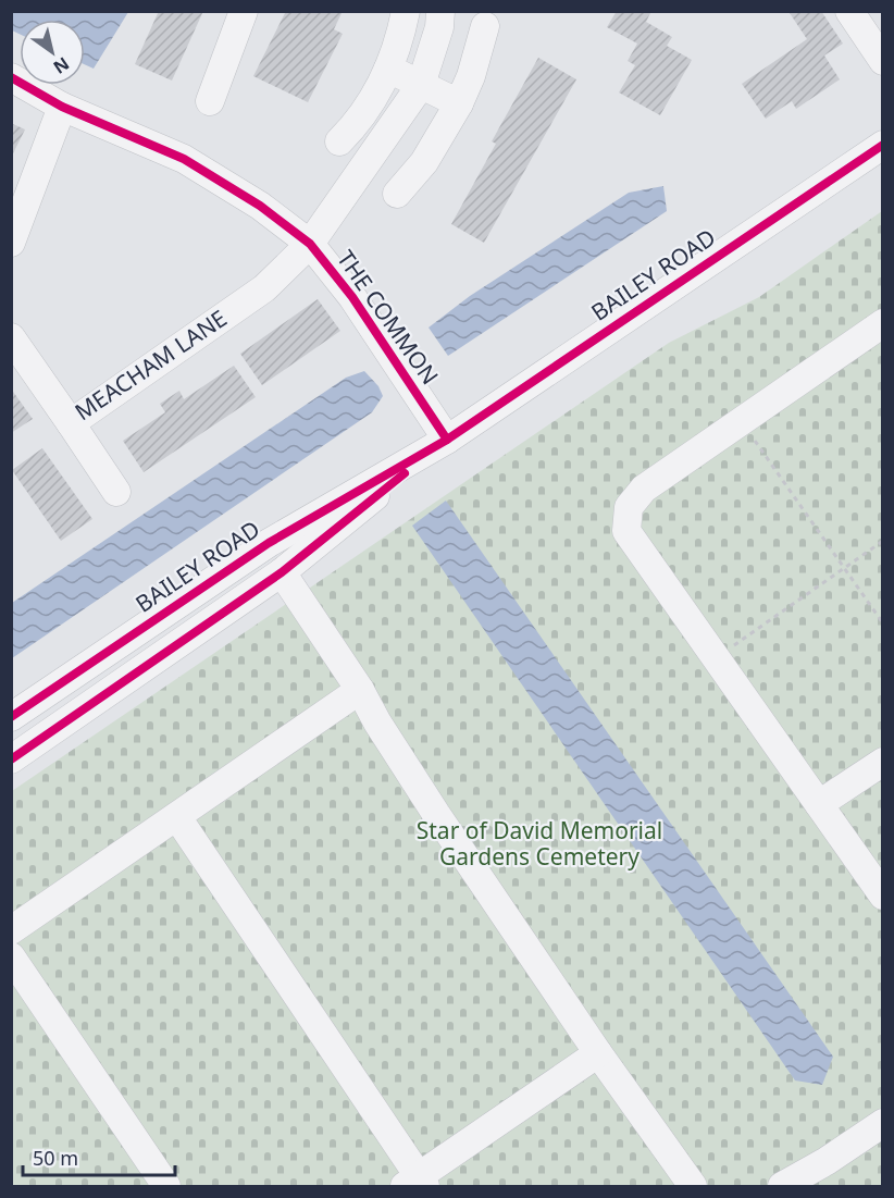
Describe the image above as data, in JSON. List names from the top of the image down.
{
  "streets": {
    "street": ["BAILEY ROAD", "THE COMMON", "MEACHAM LANE"]
  },
  "crossings": [
    ["BAILEY ROAD", "THE COMMON"],
    ["THE COMMON", "MEACHAM LANE"]
  ],
  "parks": ["Star of David Memorial Gardens Cemetery"],
  "scale_bar": "50 m",
  "north": "bottom right"
}
